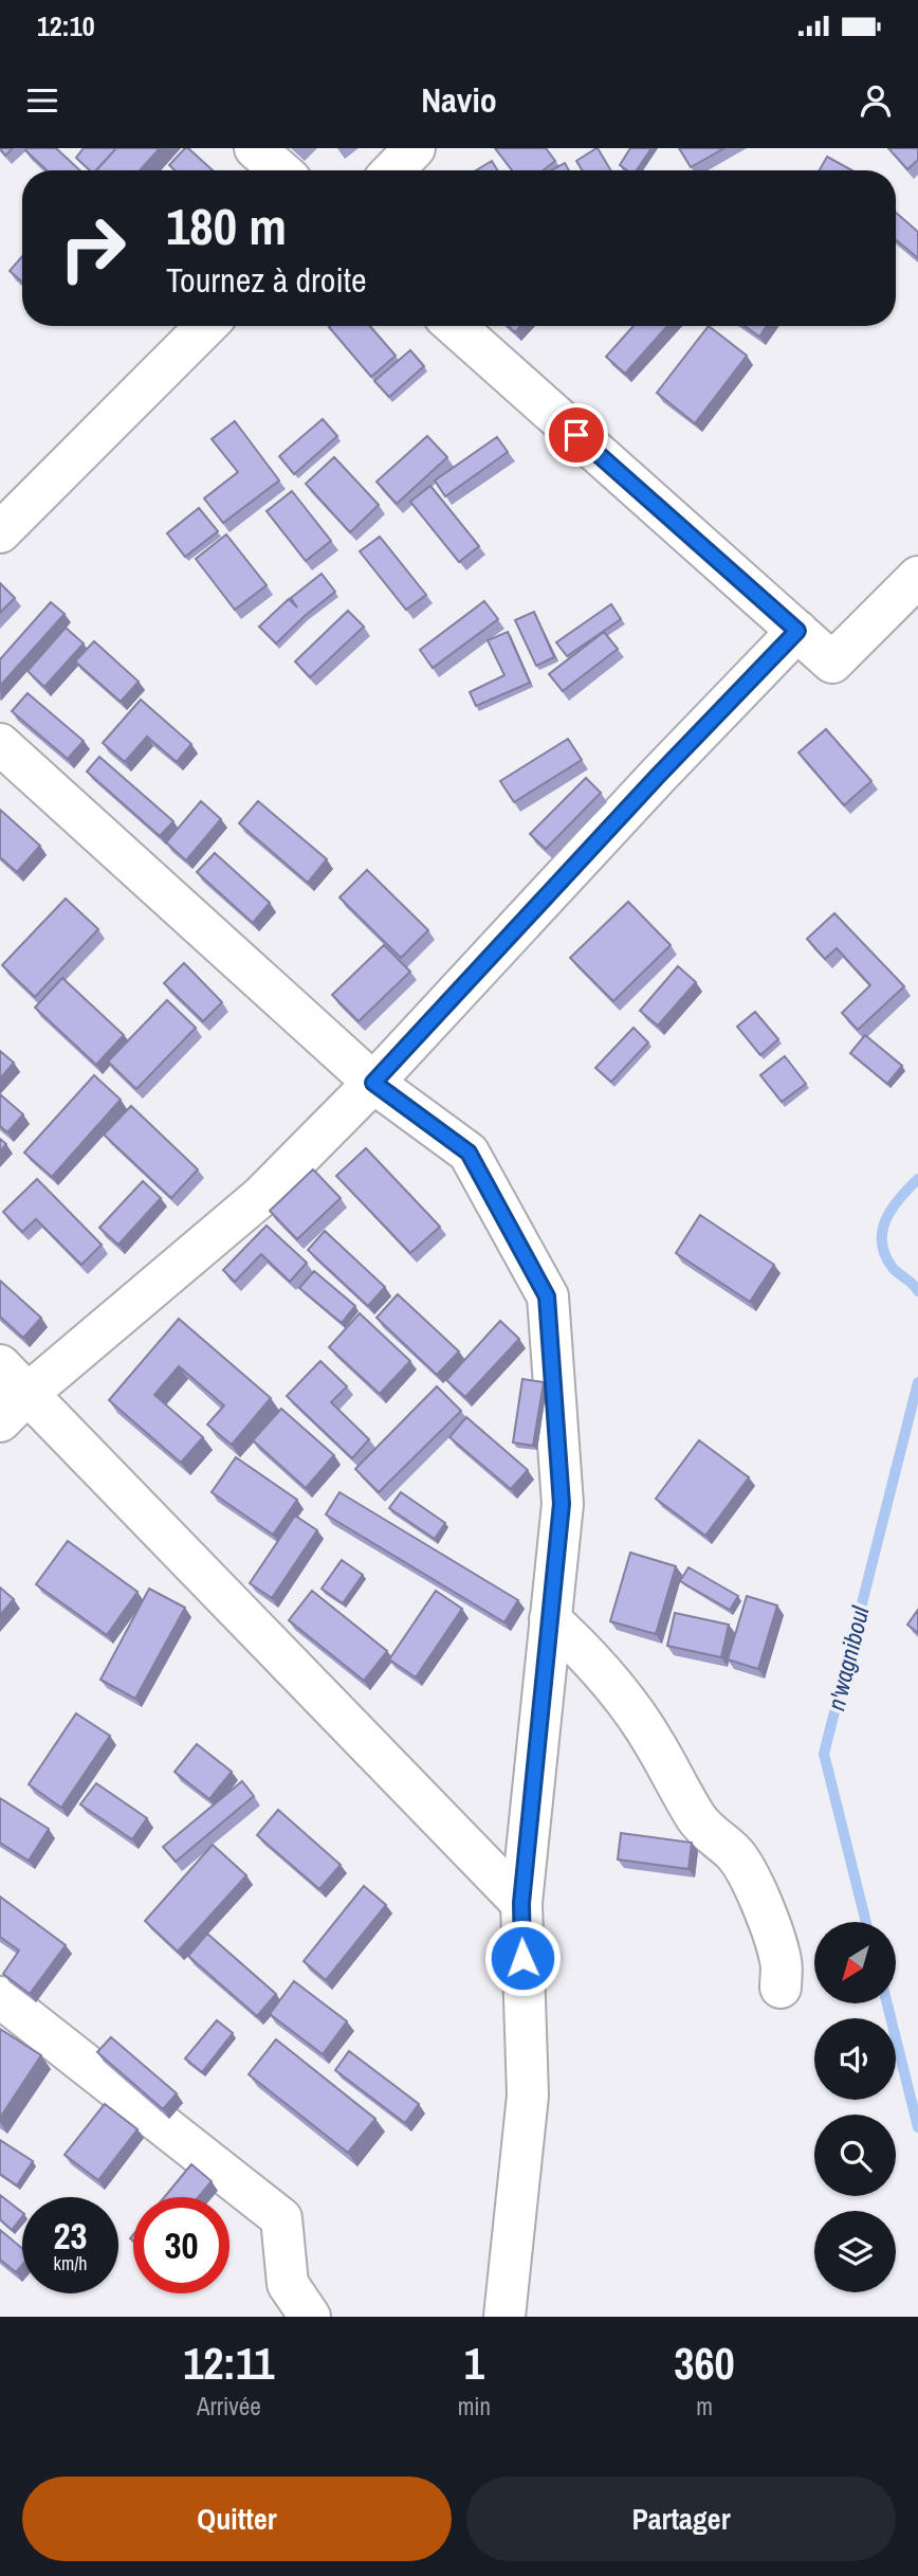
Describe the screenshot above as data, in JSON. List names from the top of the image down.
{
  "water": ["n'wagniboul"],
  "north": "bottom left",
  "page": {
    "status": "12:10",
    "header": "Navio",
    "turn": ["180 m", "Tournez à droite"],
    "speed": "23 km/h",
    "limit": "30",
    "eta": [
      "12:11",
      "Arrivée",
      "1",
      "min",
      "360",
      "m"
    ],
    "buttons": ["Quitter", "Partager"]
  }
}
